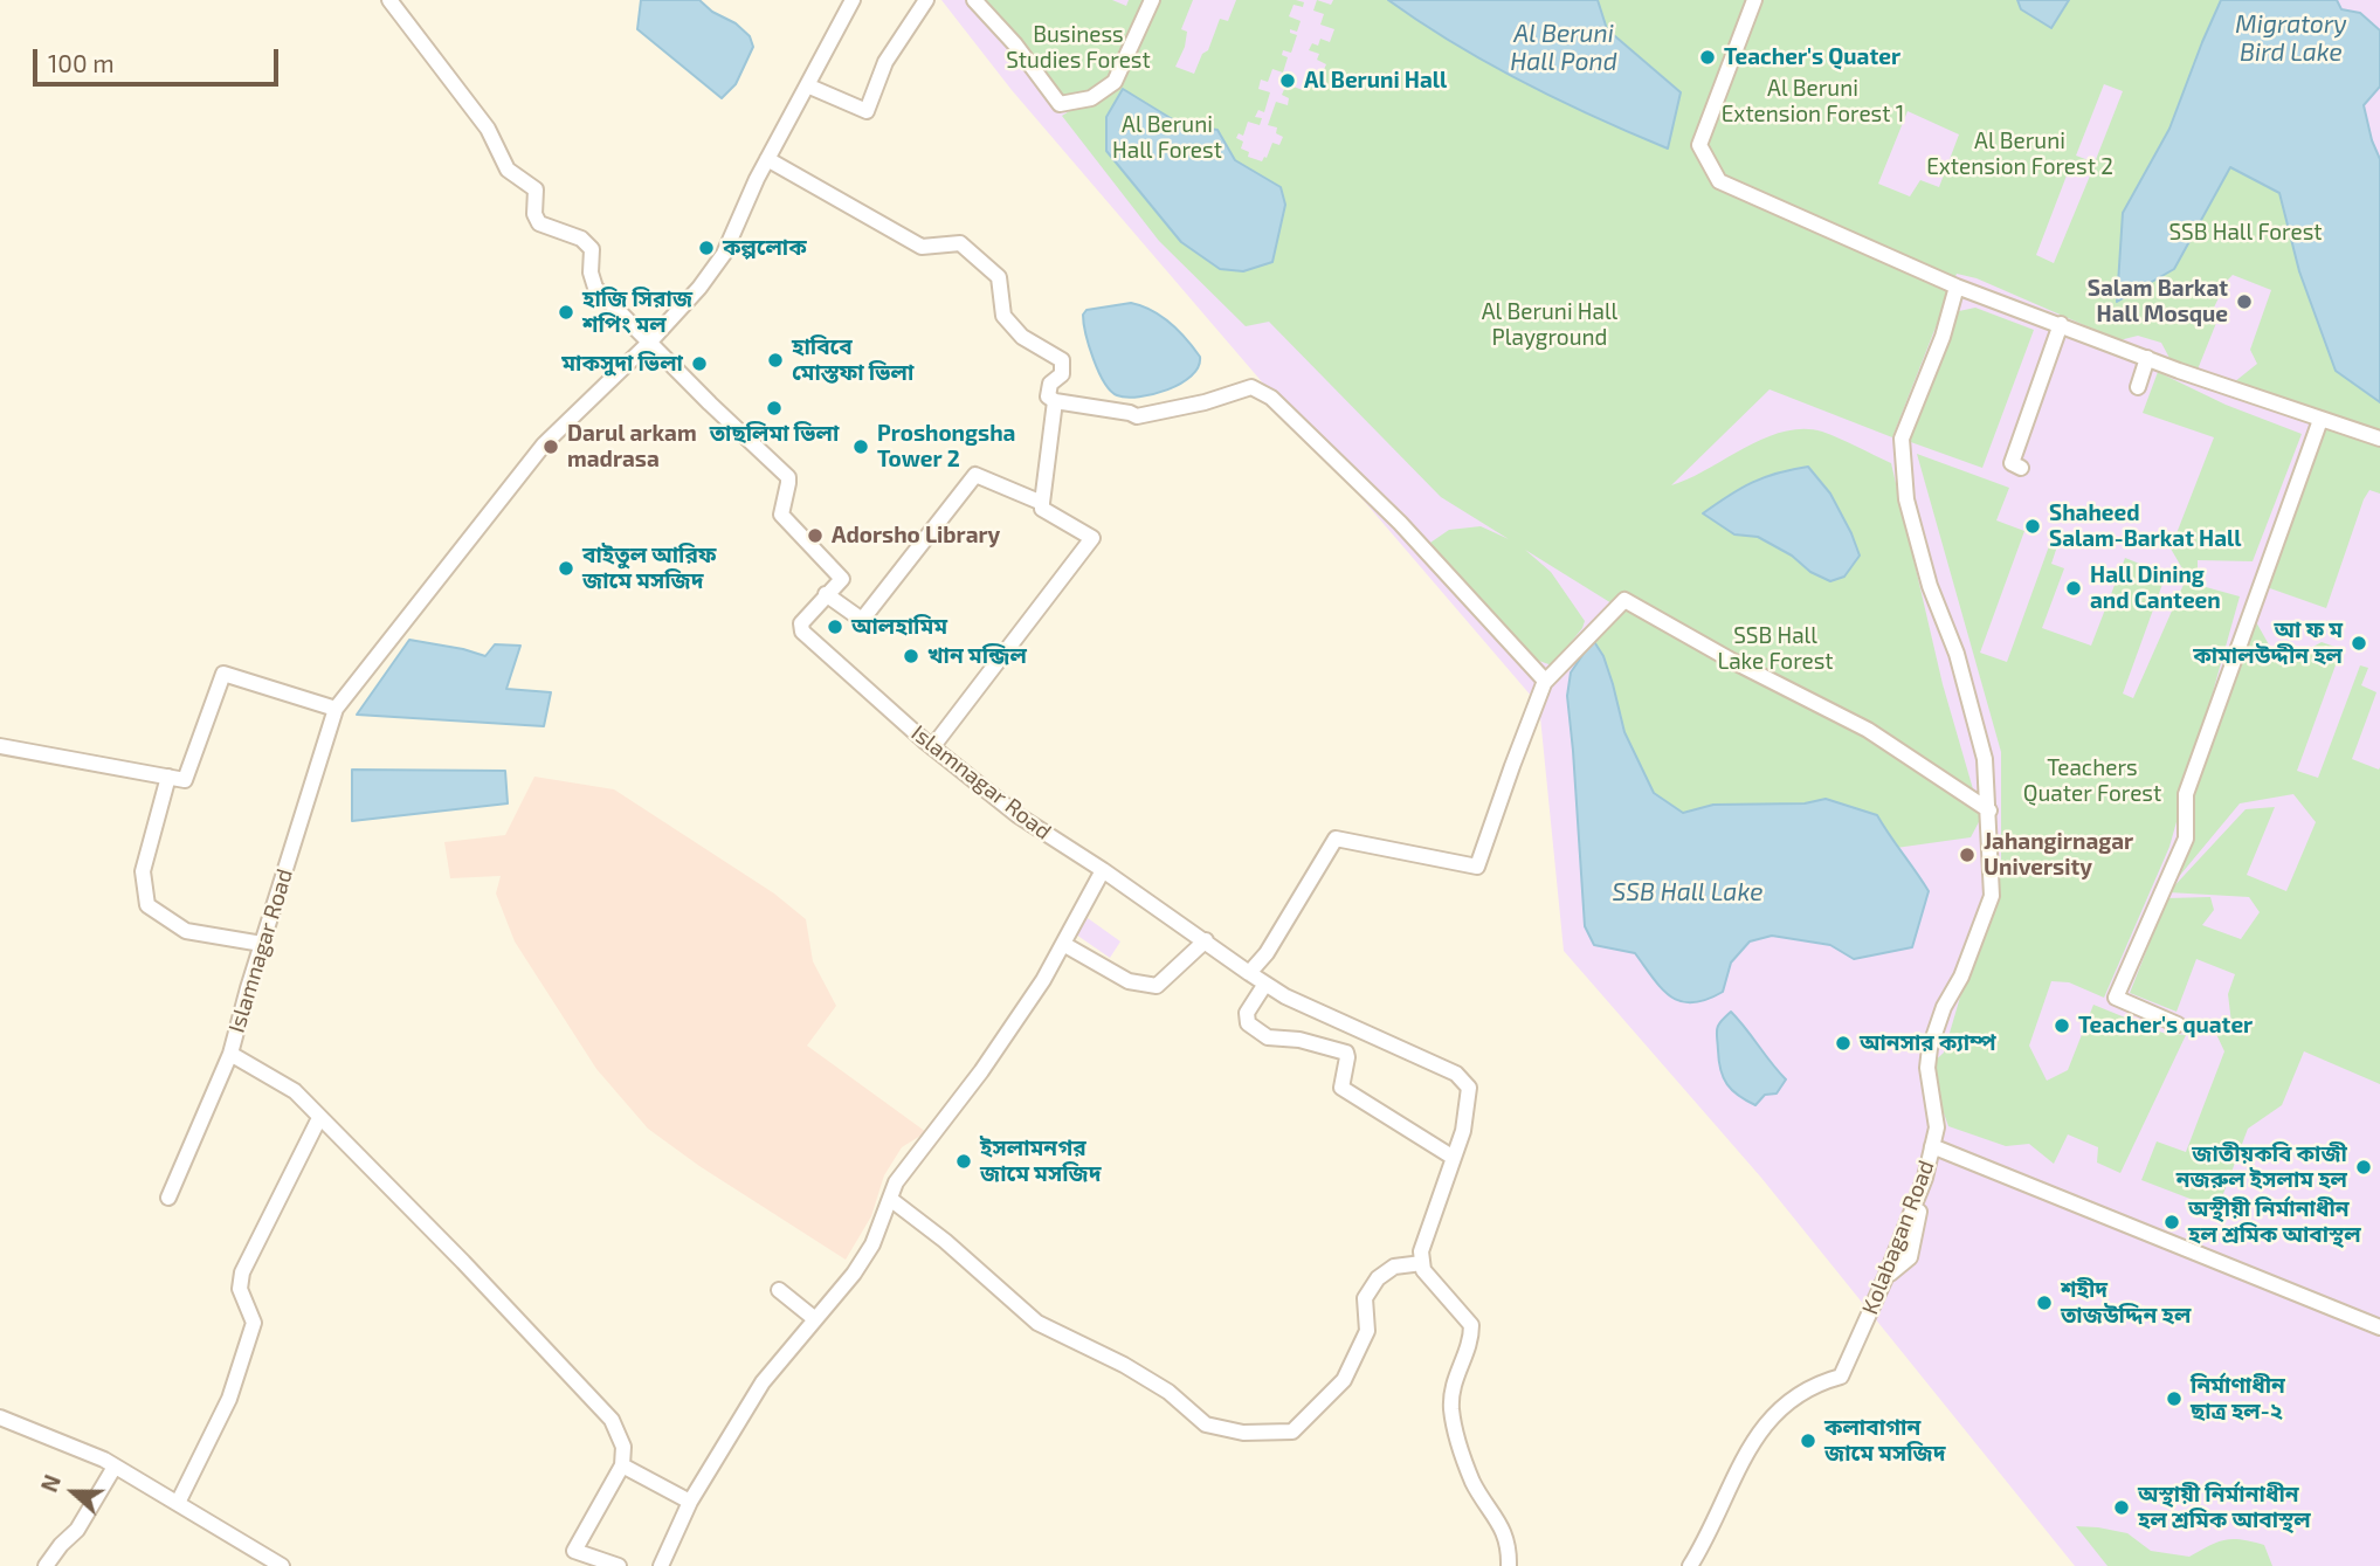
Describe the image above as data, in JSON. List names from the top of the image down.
{
  "streets": {
    "street": ["Islamnagar Road", "Kolabagan Road"]
  },
  "water": ["Migratory Bird Lake", "Al Beruni Hall Pond", "SSB Hall Lake"],
  "parks": [
    "Business Studies Forest",
    "Al Beruni Extension Forest 1",
    "Al Beruni Hall Forest",
    "Al Beruni Extension Forest 2",
    "SSB Hall Forest",
    "Al Beruni Hall Playground",
    "SSB Hall Lake Forest",
    "Teachers Quater Forest"
  ],
  "places": [
    "Teacher's Quater",
    "Al Beruni Hall",
    "কল্পলোক",
    "Salam Barkat Hall Mosque",
    "হাজি সিরাজ শপিং মল",
    "হাবিবে মোস্তফা ভিলা",
    "মাকসুদা ভিলা",
    "তাছলিমা ভিলা",
    "Darul arkam madrasa",
    "Proshongsha Tower 2",
    "Shaheed Salam-Barkat Hall",
    "Adorsho Library",
    "বাইতুল আরিফ জামে মসজিদ",
    "Hall Dining and Canteen",
    "আলহামিম",
    "আ ফ ম কামালউদ্দীন হল",
    "খান মন্জিল",
    "Jahangirnagar University",
    "Teacher's quater",
    "আনসার ক্যাম্প",
    "ইসলামনগর জামে মসজিদ",
    "জাতীয়কবি কাজী নজরুল ইসলাম হল",
    "অস্থীয়ী নির্মানাধীন হল শ্রমিক আবাস্থল",
    "শহীদ তাজউদ্দিন হল",
    "নির্মাণাধীন ছাত্র হল-২",
    "কলাবাগান জামে মসজিদ",
    "অস্থায়ী নির্মানাধীন হল শ্রমিক আবাস্থল"
  ],
  "scale_bar": "100 m",
  "north": "left"
}
